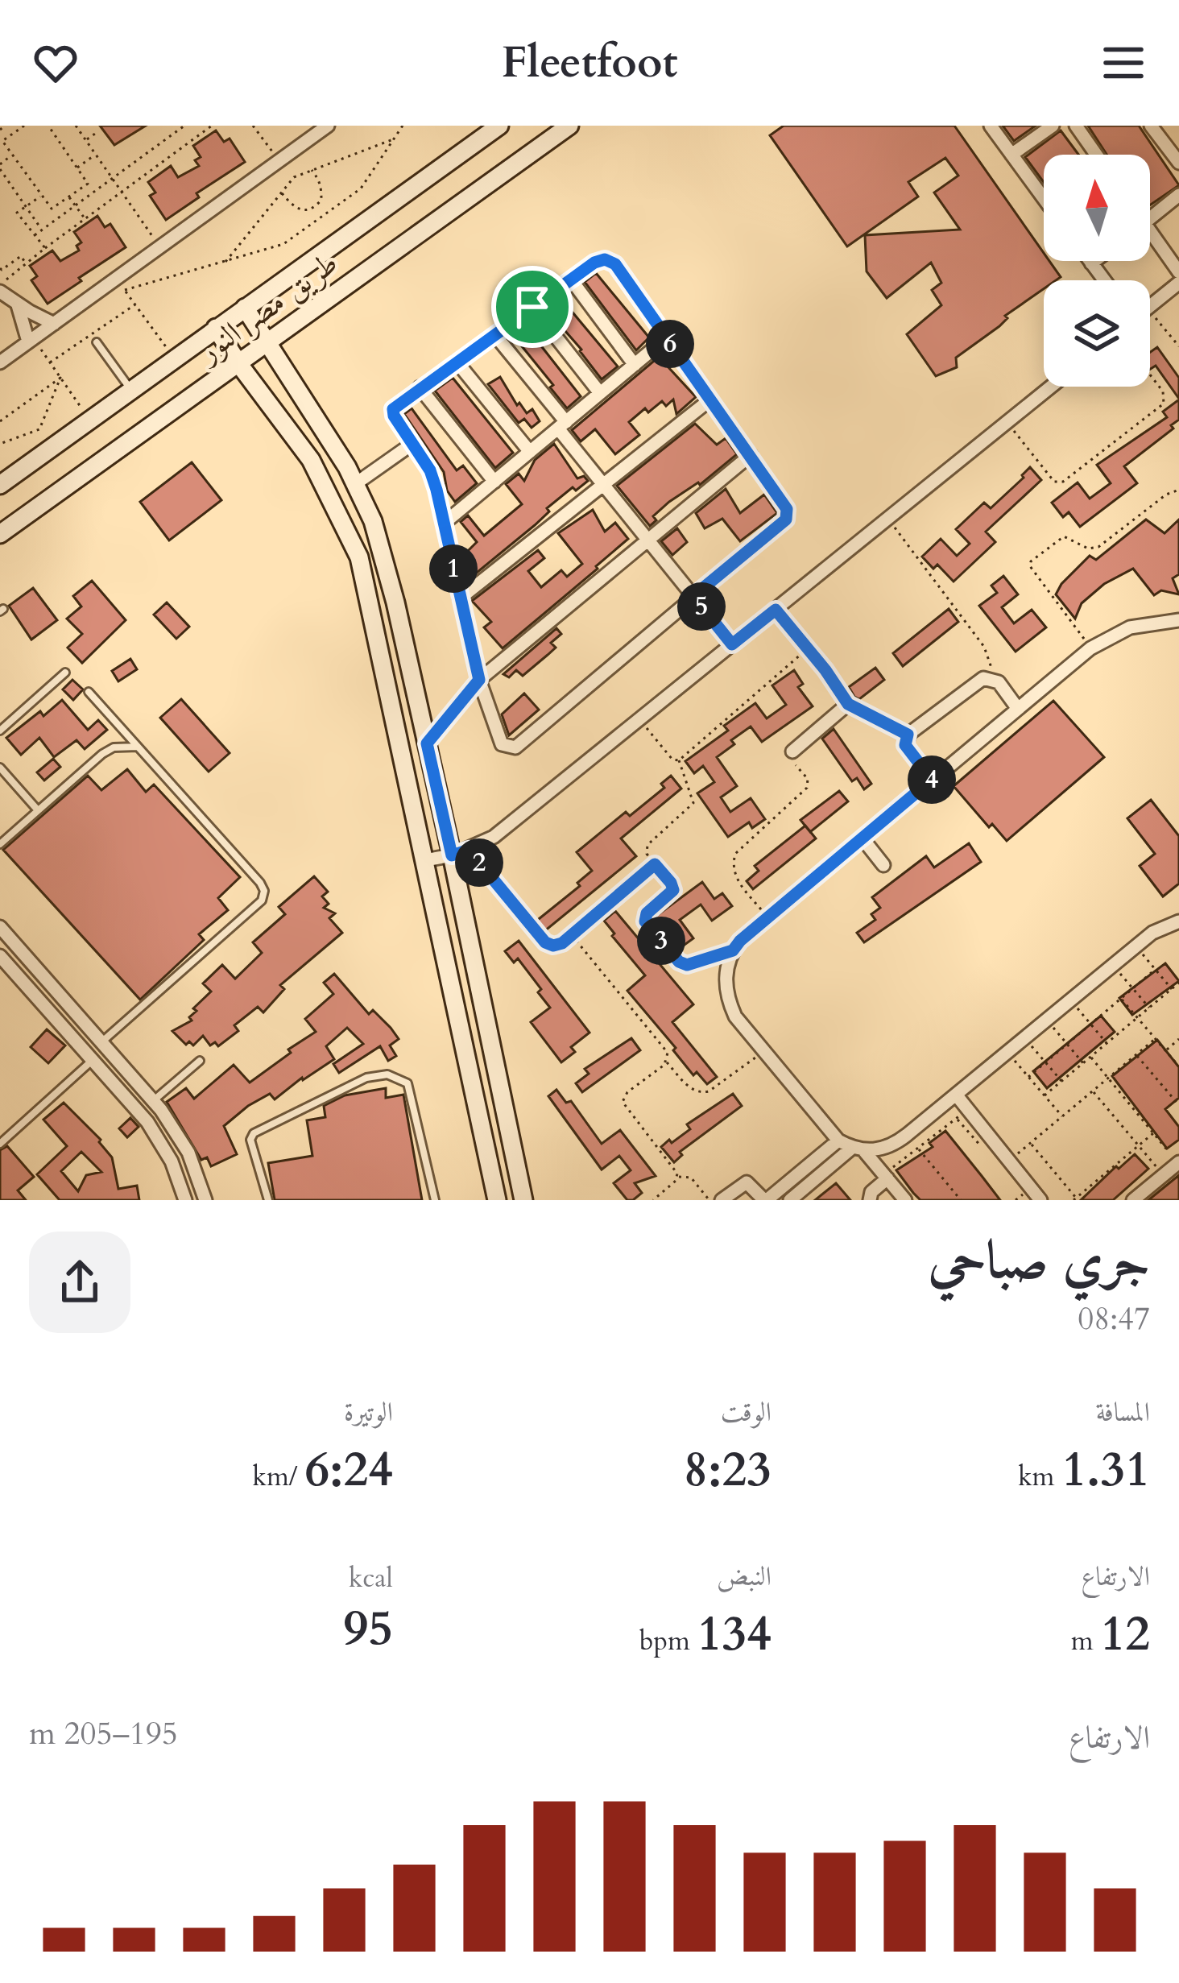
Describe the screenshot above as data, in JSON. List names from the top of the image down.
{
  "streets": {
    "street": ["طريق مصر النور"]
  },
  "north": "top",
  "page": {
    "header": "Fleetfoot",
    "pins": [
      "6",
      "1",
      "5",
      "4",
      "2",
      "3"
    ],
    "heading": ["جري صباحي", "08:47"],
    "stats": [
      ["المسافة", "1.31 km"],
      ["الوقت", "8:23"],
      ["الوتيرة", "6:24 /km"],
      ["الارتفاع", "12 m"],
      ["النبض", "134 bpm"],
      ["kcal", "95"]
    ],
    "chart": ["الارتفاع", "195–205 m"]
  }
}
